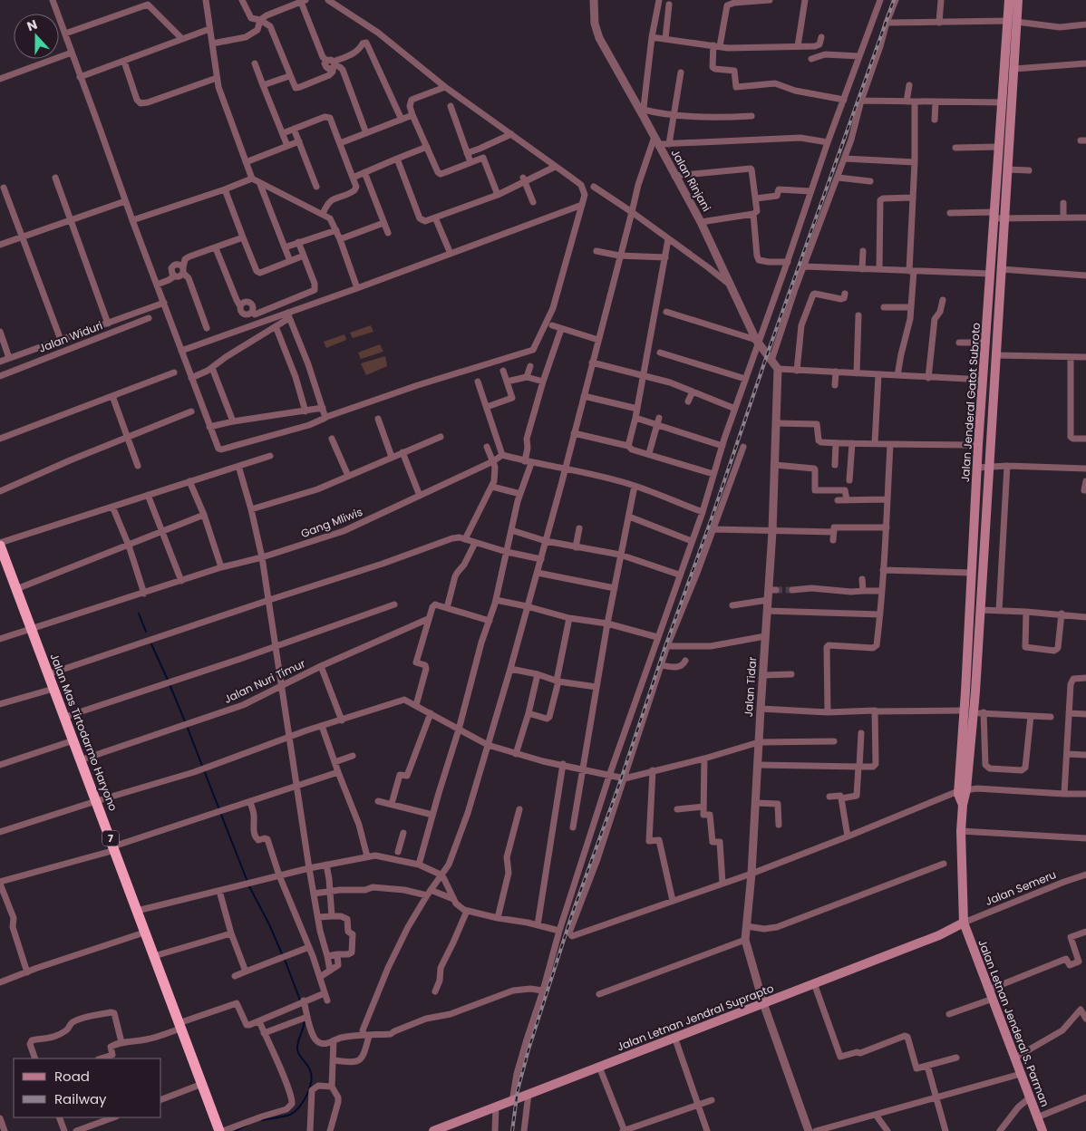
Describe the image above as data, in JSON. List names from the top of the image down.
{
  "streets": {
    "highway": ["Jalan Mas Tirtodarmo Haryono", "7"],
    "main road": ["Jalan Jenderal Gatot Subroto", "Jalan Letnan Jendral Suprapto", "Jalan Letnan Jenderal S. Parman"],
    "street": [
      "Jalan Rinjani",
      "Jalan Widuri",
      "Gang Mliwis",
      "Jalan Nuri Timur",
      "Jalan Tidar",
      "Jalan Semeru"
    ]
  },
  "crossings": [
    ["Jalan Rinjani", "Jalan Tidar"],
    ["Jalan Jenderal Gatot Subroto", "Jalan Semeru"],
    ["Jalan Jenderal Gatot Subroto", "Jalan Letnan Jendral Suprapto"],
    ["Jalan Jenderal Gatot Subroto", "Jalan Letnan Jenderal S. Parman"],
    ["Gang Mliwis", "Jalan Mas Tirtodarmo Haryono"],
    ["Jalan Nuri Timur", "Jalan Mas Tirtodarmo Haryono"],
    ["Jalan Tidar", "Jalan Letnan Jendral Suprapto"],
    ["Jalan Semeru", "Jalan Letnan Jendral Suprapto"],
    ["Jalan Semeru", "Jalan Letnan Jenderal S. Parman"],
    ["Jalan Letnan Jendral Suprapto", "Jalan Letnan Jenderal S. Parman"]
  ],
  "legend": ["Road", "Railway"],
  "north": "top"
}
